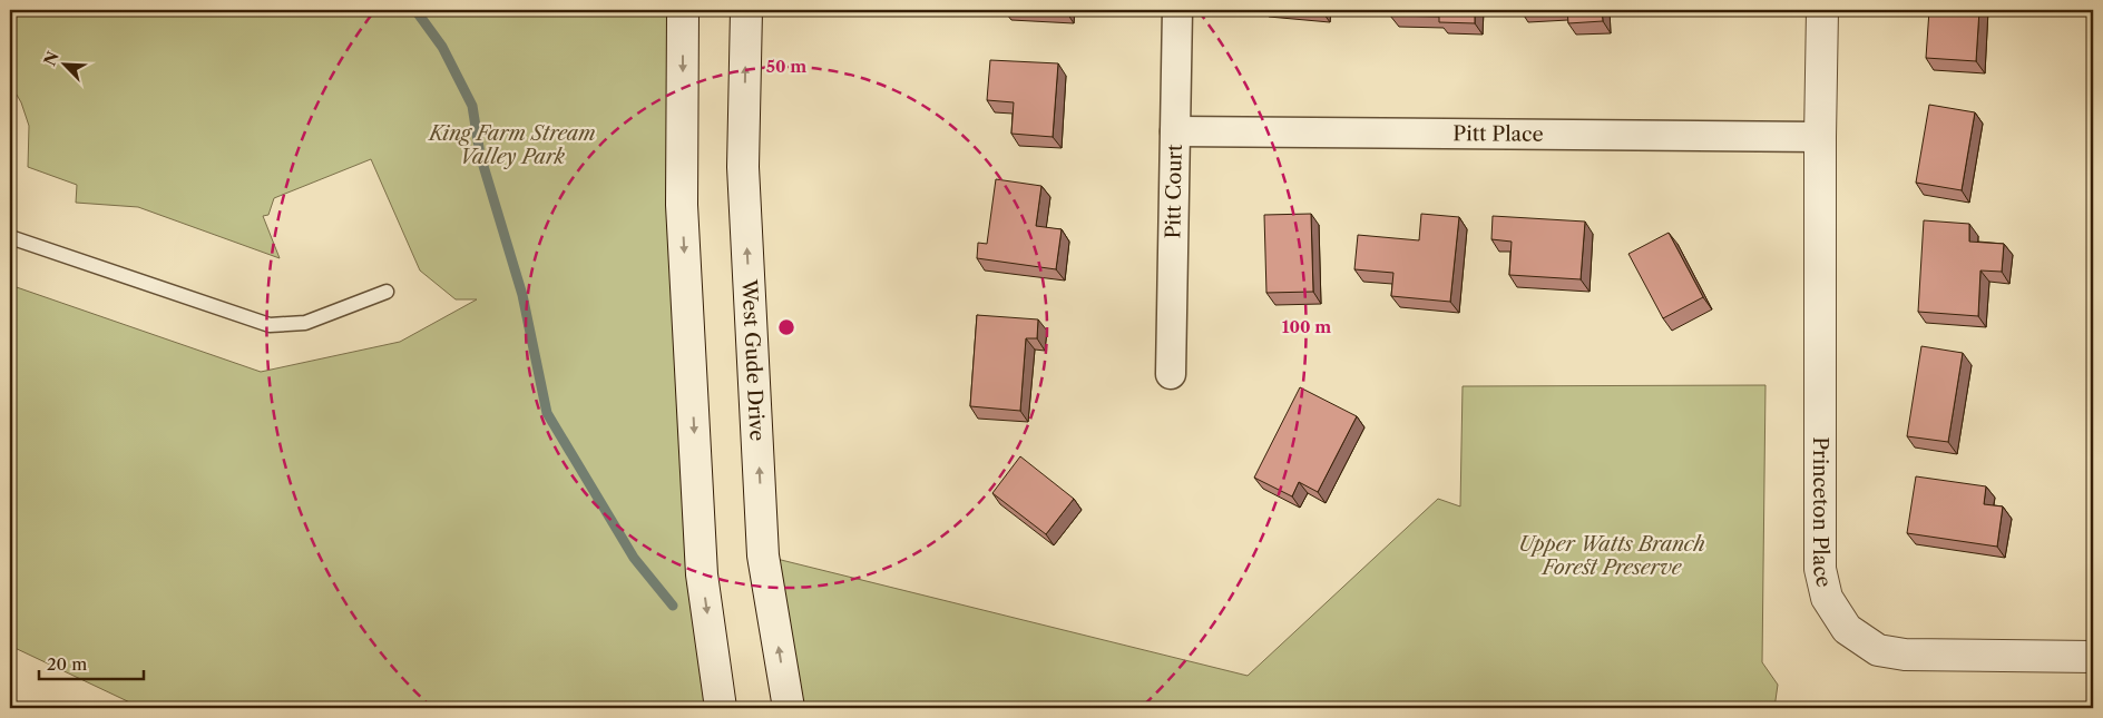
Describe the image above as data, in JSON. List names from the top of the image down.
{
  "streets": {
    "main road": ["West Gude Drive", "Princeton Place"],
    "street": ["Pitt Place", "Pitt Court"]
  },
  "crossings": [
    ["Pitt Place", "Pitt Court"],
    ["Pitt Place", "Princeton Place"]
  ],
  "parks": ["King Farm Stream Valley Park", "Upper Watts Branch Forest Preserve"],
  "scale_bar": "20 m",
  "north": "top left",
  "rings": ["50 m", "100 m"]
}
